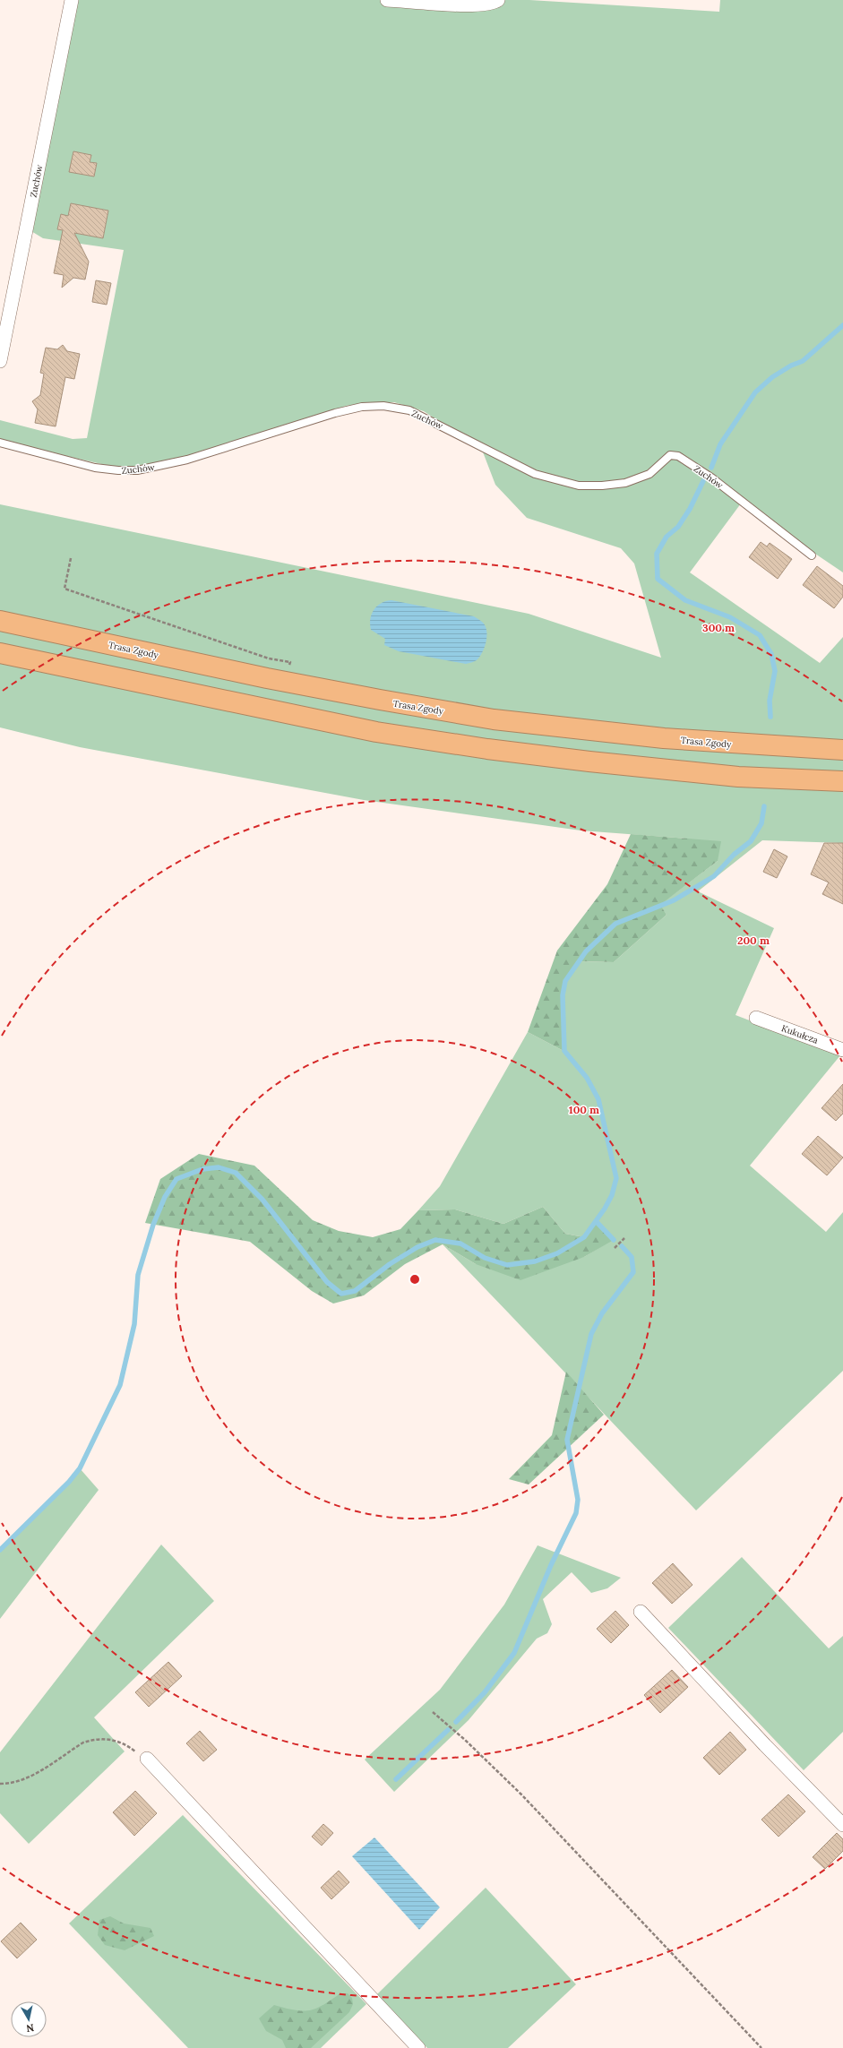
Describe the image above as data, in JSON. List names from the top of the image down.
{
  "streets": {
    "highway": ["Trasa Zgody"],
    "street": ["Zuchów", "Kukułcza"]
  },
  "north": "bottom",
  "rings": ["300 m", "200 m", "100 m"]
}
